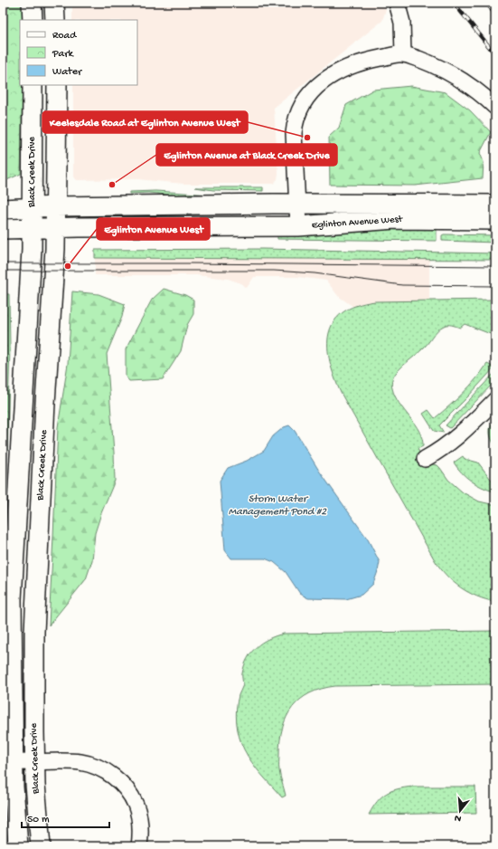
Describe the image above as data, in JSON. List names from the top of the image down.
{
  "streets": {
    "main road": ["Black Creek Drive", "Eglinton Avenue West"]
  },
  "crossings": [
    ["Black Creek Drive", "Eglinton Avenue West"]
  ],
  "water": ["Storm Water Management Pond #2"],
  "places": ["Keelesdale Road at Eglinton Avenue West", "Eglinton Avenue at Black Creek Drive", "Eglinton Avenue West"],
  "legend": ["Road", "Park", "Water"],
  "scale_bar": "50 m",
  "north": "bottom"
}
